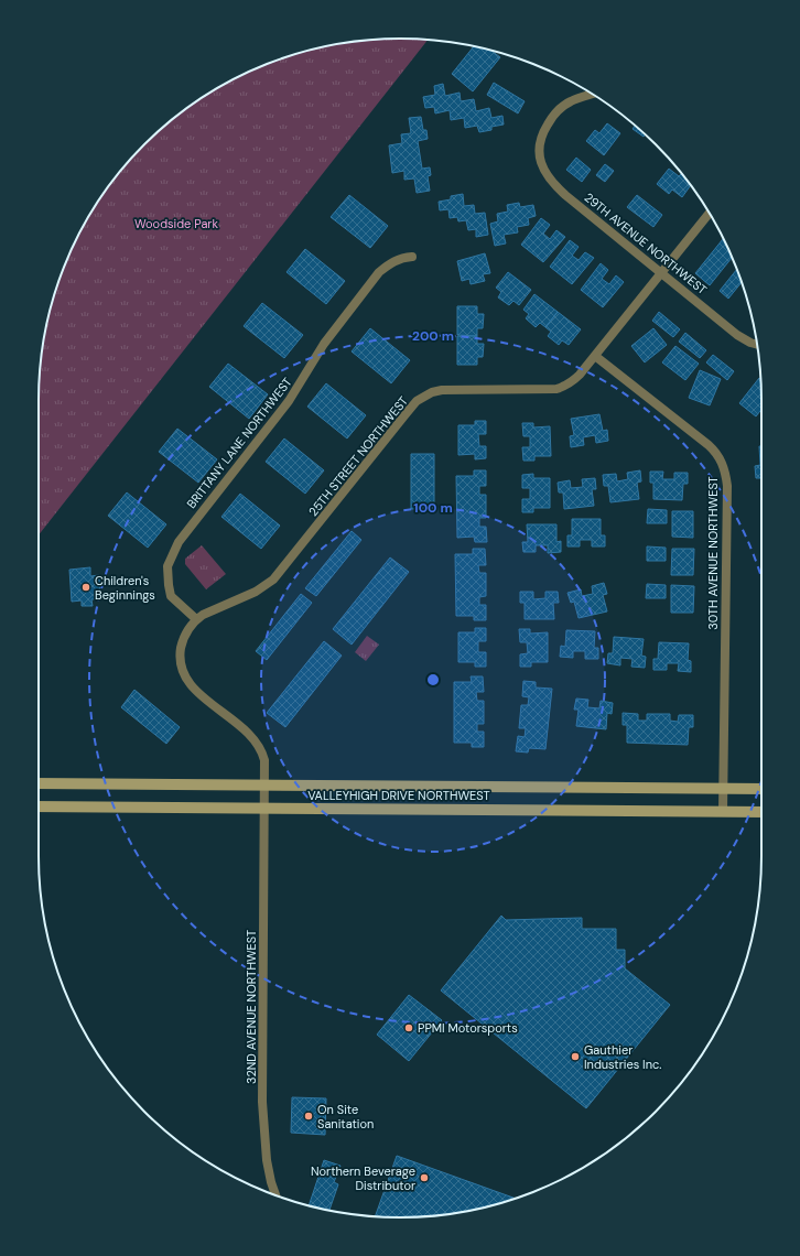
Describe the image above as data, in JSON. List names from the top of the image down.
{
  "streets": {
    "main road": ["VALLEYHIGH DRIVE NORTHWEST"],
    "street": [
      "29TH AVENUE NORTHWEST",
      "BRITTANY LANE NORTHWEST",
      "25TH STREET NORTHWEST",
      "30TH AVENUE NORTHWEST",
      "32ND AVENUE NORTHWEST"
    ]
  },
  "crossings": [
    ["29TH AVENUE NORTHWEST", "25TH STREET NORTHWEST"],
    ["BRITTANY LANE NORTHWEST", "25TH STREET NORTHWEST"],
    ["25TH STREET NORTHWEST", "30TH AVENUE NORTHWEST"],
    ["25TH STREET NORTHWEST", "VALLEYHIGH DRIVE NORTHWEST"],
    ["25TH STREET NORTHWEST", "32ND AVENUE NORTHWEST"],
    ["30TH AVENUE NORTHWEST", "VALLEYHIGH DRIVE NORTHWEST"],
    ["VALLEYHIGH DRIVE NORTHWEST", "32ND AVENUE NORTHWEST"]
  ],
  "parks": ["Woodside Park"],
  "places": [
    "Children's Beginnings",
    "PPMI Motorsports",
    "Gauthier Industries Inc.",
    "On Site Sanitation",
    "Northern Beverage Distributor"
  ],
  "rings": ["200 m", "100 m"]
}
